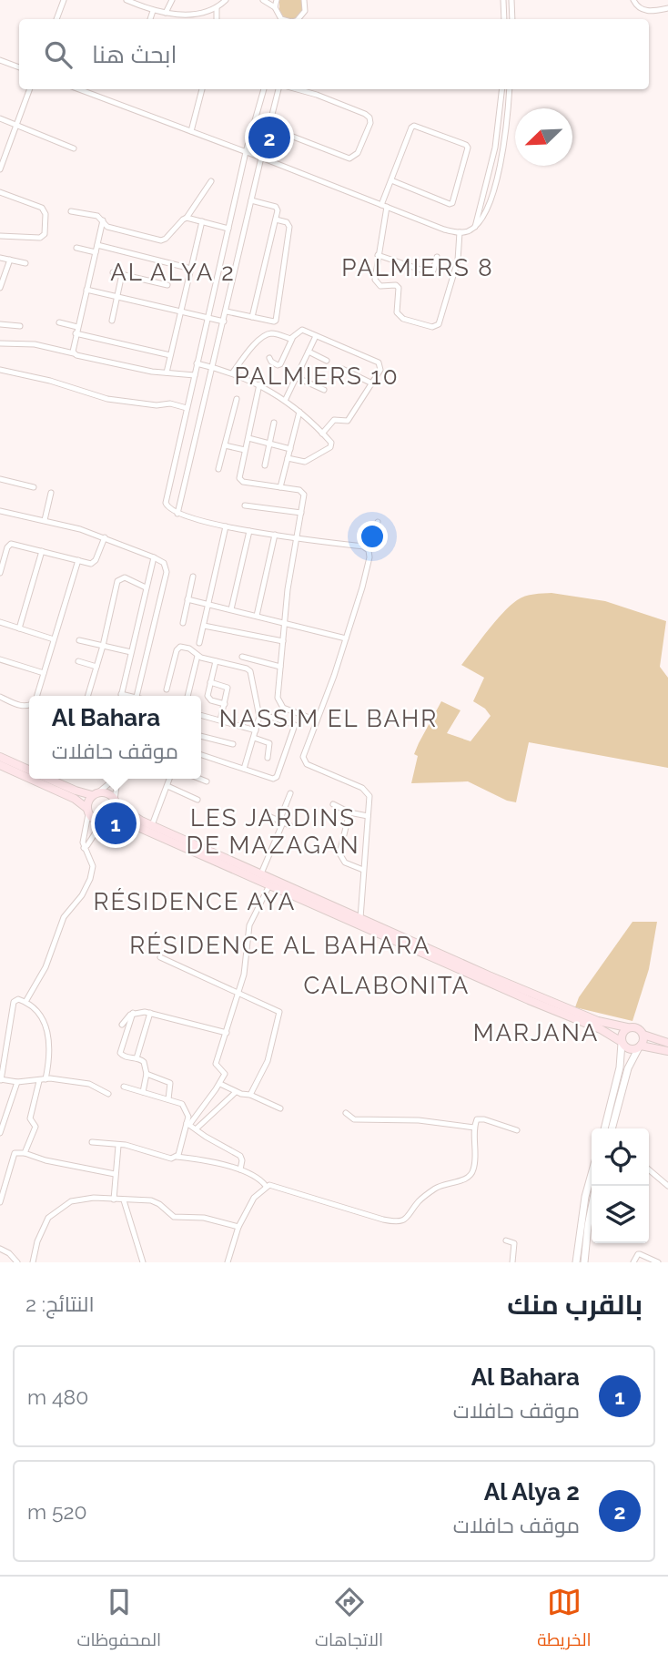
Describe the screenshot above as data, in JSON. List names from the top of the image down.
{
  "districts": [
    "PALMIERS 8",
    "AL ALYA 2",
    "PALMIERS 10",
    "NASSIM EL BAHR",
    "LES JARDINS DE MAZAGAN",
    "RÉSIDENCE AYA",
    "RÉSIDENCE AL BAHARA",
    "CALABONITA",
    "MARJANA"
  ],
  "north": "bottom left",
  "page": {
    "search": "ابحث هنا",
    "pins": ["2", "1"],
    "popup": ["Al Bahara", "موقف حافلات"],
    "heading": ["بالقرب منك", "النتائج: 2"],
    "list": [
      {
        "mark": "1",
        "name": "Al Bahara",
        "note": "موقف حافلات",
        "value": "480 m"
      },
      {
        "mark": "2",
        "name": "Al Alya 2",
        "note": "موقف حافلات",
        "value": "520 m"
      }
    ],
    "nav": ["الخريطة", "الاتجاهات", "المحفوظات"]
  }
}
